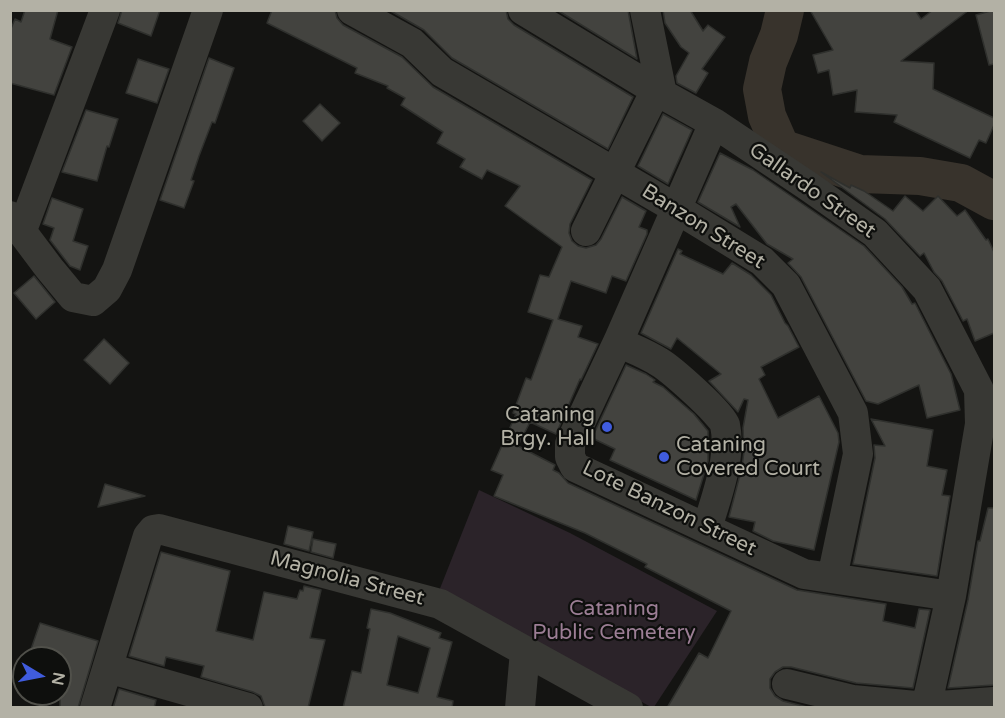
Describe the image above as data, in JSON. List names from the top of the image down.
{
  "streets": {
    "street": [
      "Gallardo Street",
      "Banzon Street",
      "Lote Banzon Street",
      "Magnolia Street"
    ]
  },
  "crossings": [
    ["Gallardo Street", "Lote Banzon Street"],
    ["Banzon Street", "Lote Banzon Street"]
  ],
  "parks": ["Cataning Public Cemetery"],
  "places": ["Cataning Brgy. Hall", "Cataning Covered Court"],
  "north": "right"
}
